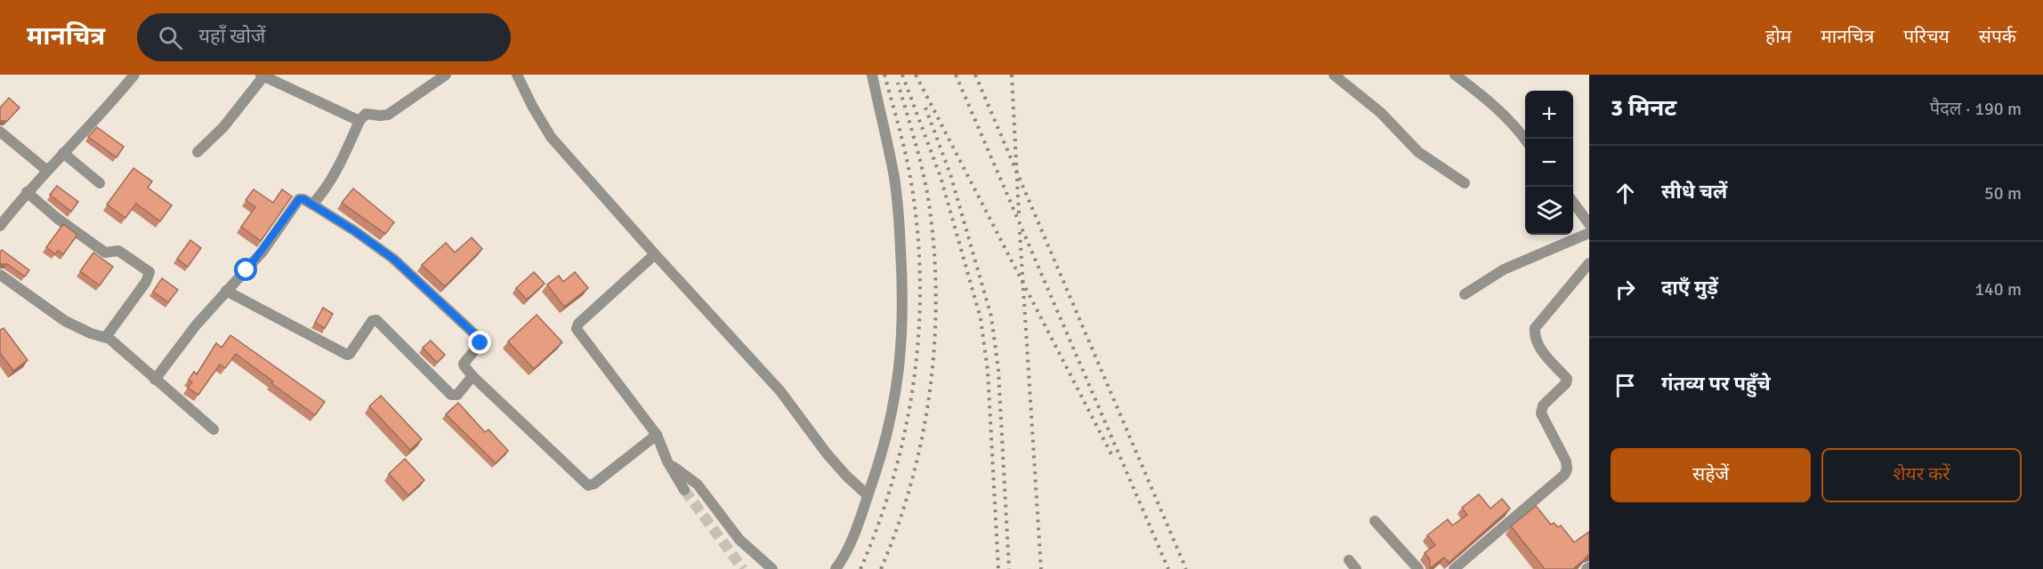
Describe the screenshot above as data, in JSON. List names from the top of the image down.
{
  "page": {
    "header": "मानचित्र",
    "search": "यहाँ खोजें",
    "nav": [
      "होम",
      "मानचित्र",
      "परिचय",
      "संपर्क"
    ],
    "heading": ["3 मिनट", "पैदल · 190 m"],
    "map_buttons": ["+", "−"],
    "list": [
      ["सीधे चलें", "50 m"],
      ["दाएँ मुड़ें", "140 m"],
      "गंतव्य पर पहुँचे"
    ],
    "buttons": ["सहेजें", "शेयर करें"]
  }
}
